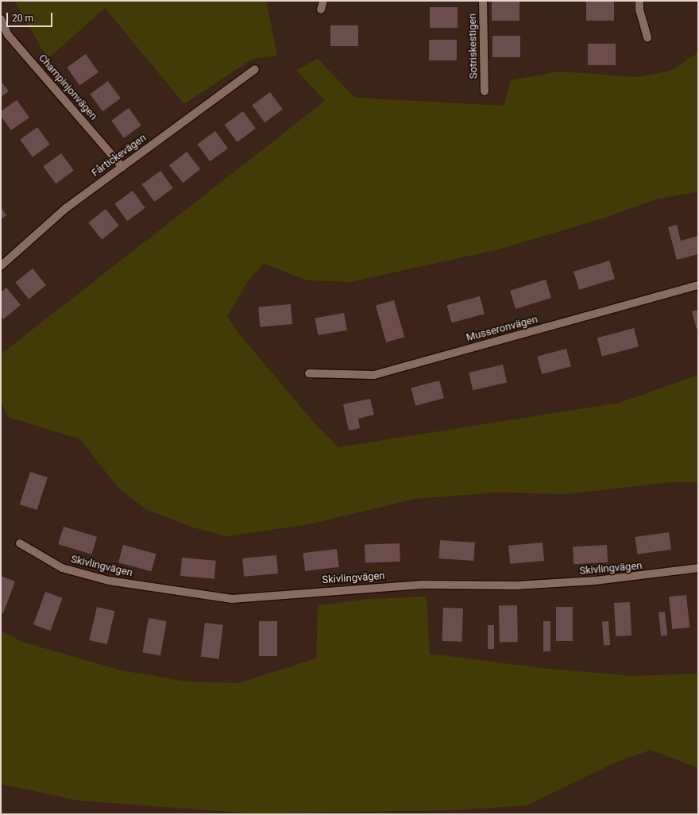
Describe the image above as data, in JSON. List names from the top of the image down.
{
  "streets": {
    "street": [
      "Sotriskestigen",
      "Champinjonvägen",
      "Fårtickevägen",
      "Musseronvägen",
      "Skivlingvägen"
    ]
  },
  "crossings": [
    ["Champinjonvägen", "Fårtickevägen"]
  ],
  "scale_bar": "20 m"
}
